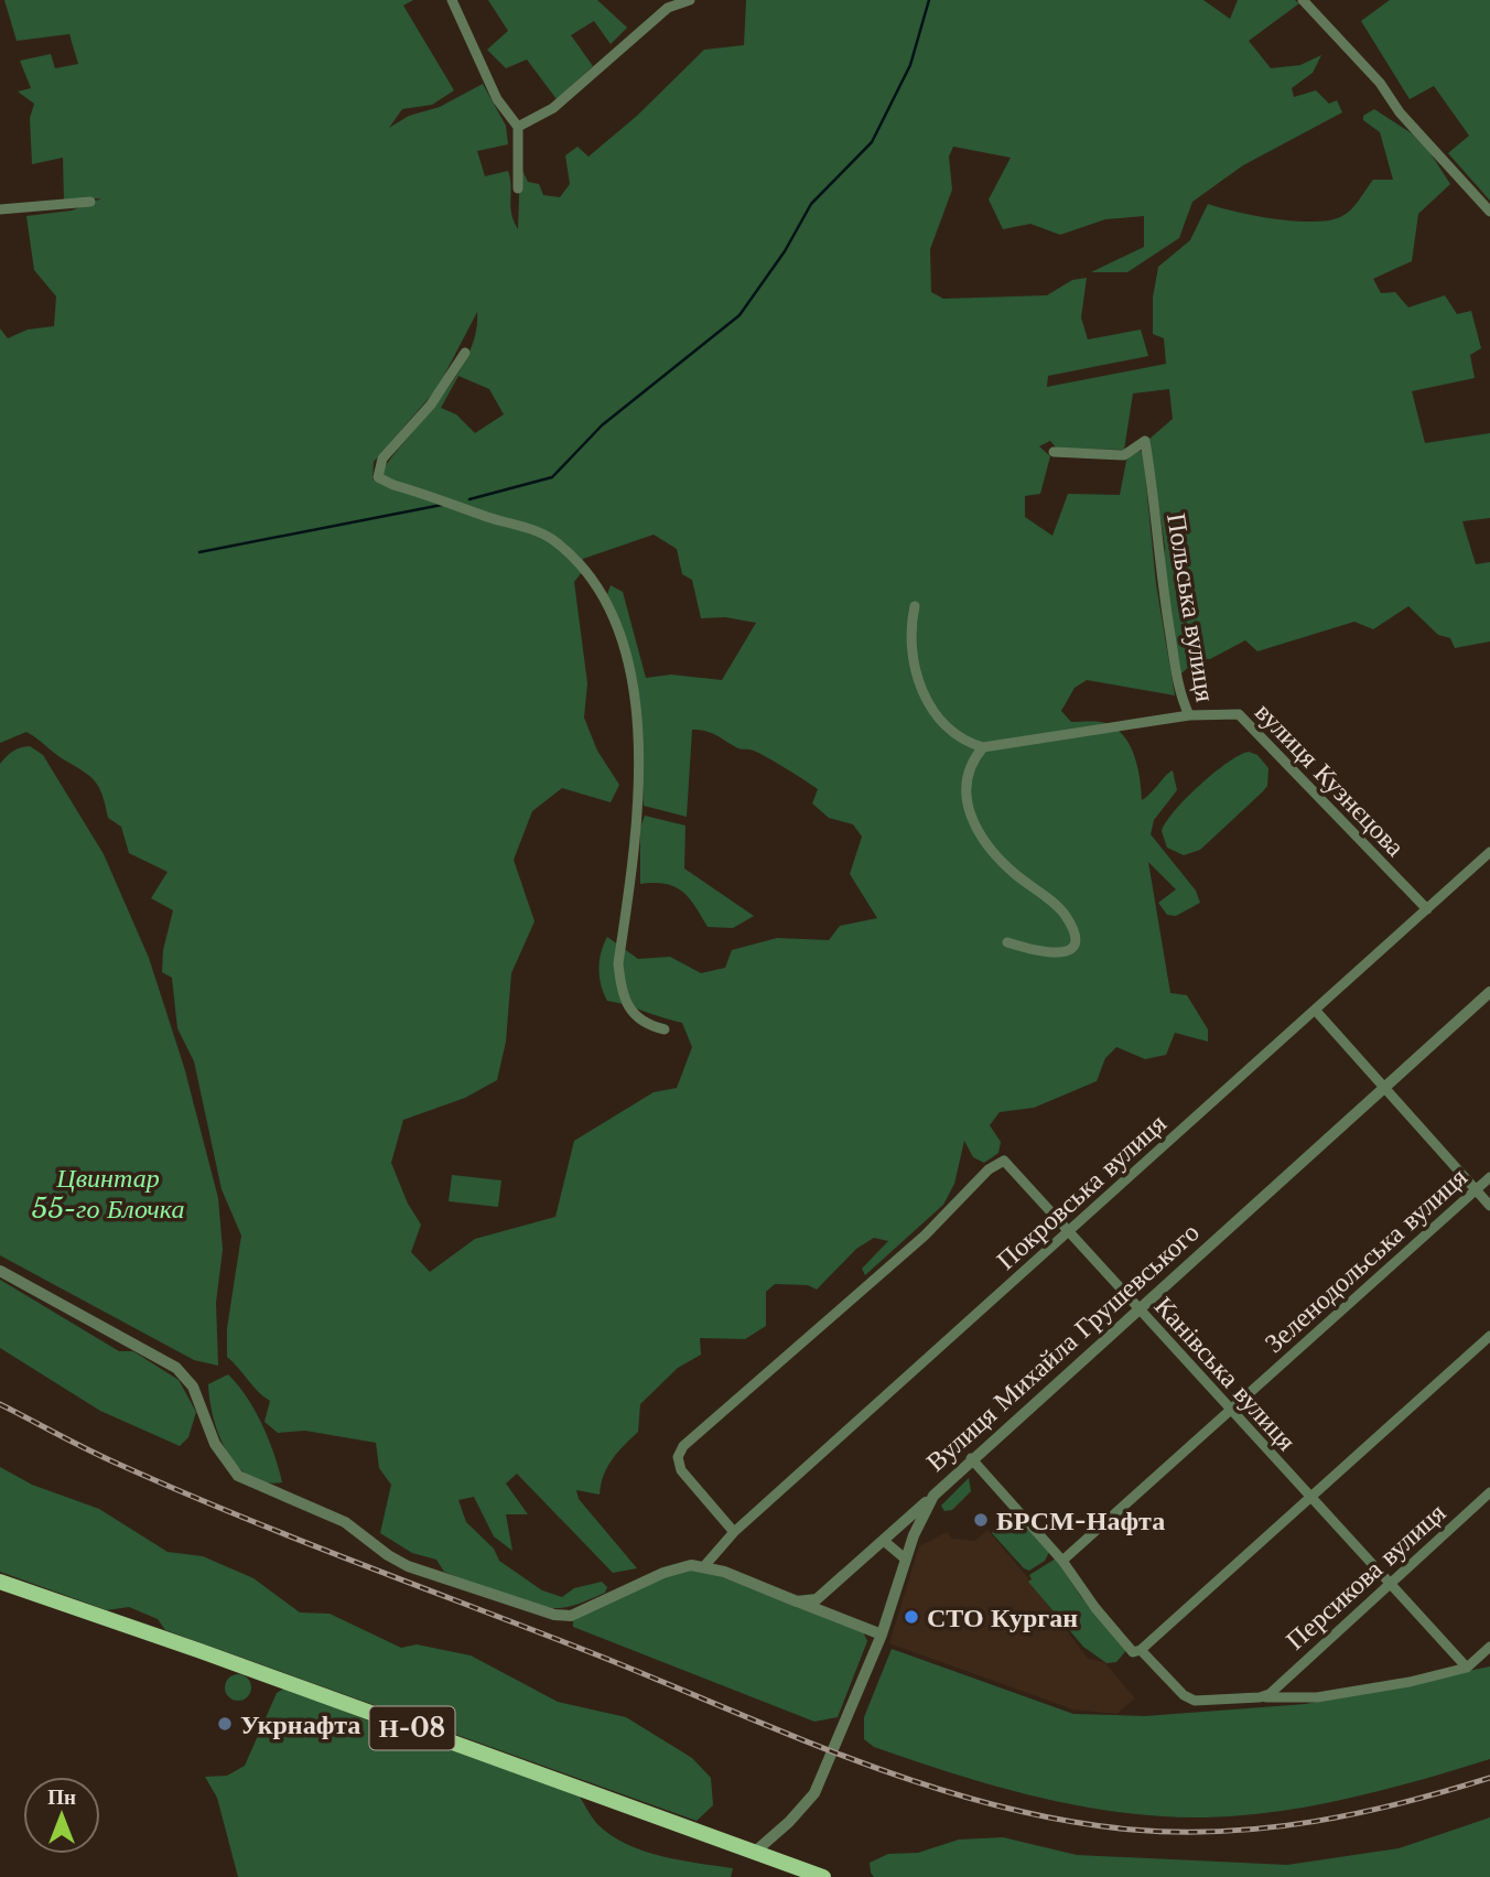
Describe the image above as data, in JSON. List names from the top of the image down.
{
  "streets": {
    "main road": ["Н-08"],
    "street": [
      "Польська вулиця",
      "вулиця Кузнєцова",
      "Покровська вулиця",
      "Зеленодольська вулиця",
      "Вулиця Михайла Грушевського",
      "Канівська вулиця",
      "Персикова вулиця"
    ]
  },
  "crossings": [
    ["Польська вулиця", "вулиця Кузнєцова"],
    ["вулиця Кузнєцова", "Покровська вулиця"],
    ["Покровська вулиця", "Канівська вулиця"],
    ["Зеленодольська вулиця", "Канівська вулиця"],
    ["Вулиця Михайла Грушевського", "Канівська вулиця"],
    ["Вулиця Михайла Грушевського", "Н-08"],
    ["Канівська вулиця", "Персикова вулиця"]
  ],
  "parks": ["Цвинтар 55-го Блочка"],
  "places": ["БРСМ-Нафта", "СТО Курган", "Укрнафта"],
  "north": "top"
}
